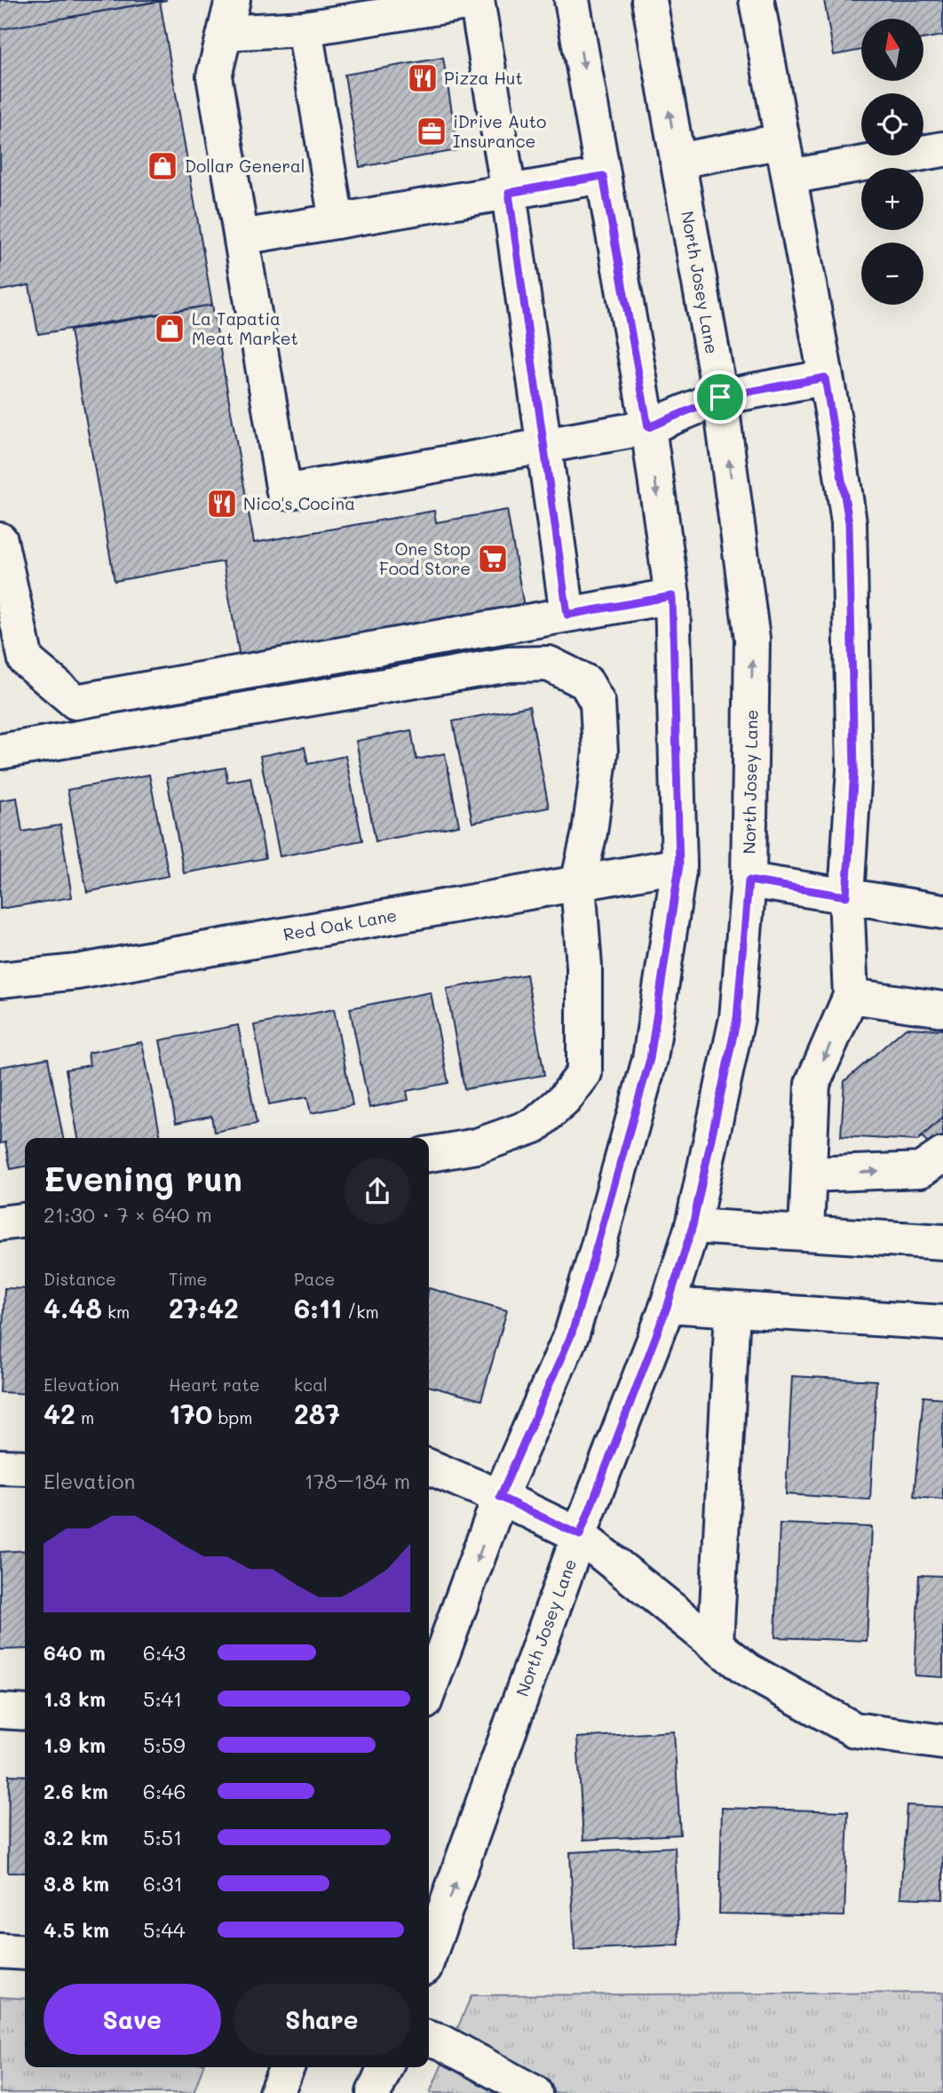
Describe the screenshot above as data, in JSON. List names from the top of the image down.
{
  "streets": {
    "main road": ["North Josey Lane", "Red Oak Lane"]
  },
  "places": {
    "restaurant": ["Pizza Hut", "Nico's Cocina"],
    "office": ["iDrive Auto Insurance"],
    "shop": ["Dollar General", "La Tapatia Meat Market"],
    "supermarket": ["One Stop Food Store"]
  },
  "north": "top",
  "page": {
    "map_buttons": ["+", "−"],
    "heading": ["Evening run", "21:30 · 7 × 640 m"],
    "stats": [
      ["Distance", "4.48 km"],
      ["Time", "27:42"],
      ["Pace", "6:11 /km"],
      ["Elevation", "42 m"],
      ["Heart rate", "170 bpm"],
      ["kcal", "287"]
    ],
    "chart": ["Elevation", "178–184 m"],
    "list": [
      {
        "name": "640 m",
        "note": "6:43"
      },
      {
        "name": "1.3 km",
        "note": "5:41"
      },
      {
        "name": "1.9 km",
        "note": "5:59"
      },
      {
        "name": "2.6 km",
        "note": "6:46"
      },
      {
        "name": "3.2 km",
        "note": "5:51"
      },
      {
        "name": "3.8 km",
        "note": "6:31"
      },
      {
        "name": "4.5 km",
        "note": "5:44"
      }
    ],
    "buttons": ["Save", "Share"]
  }
}
